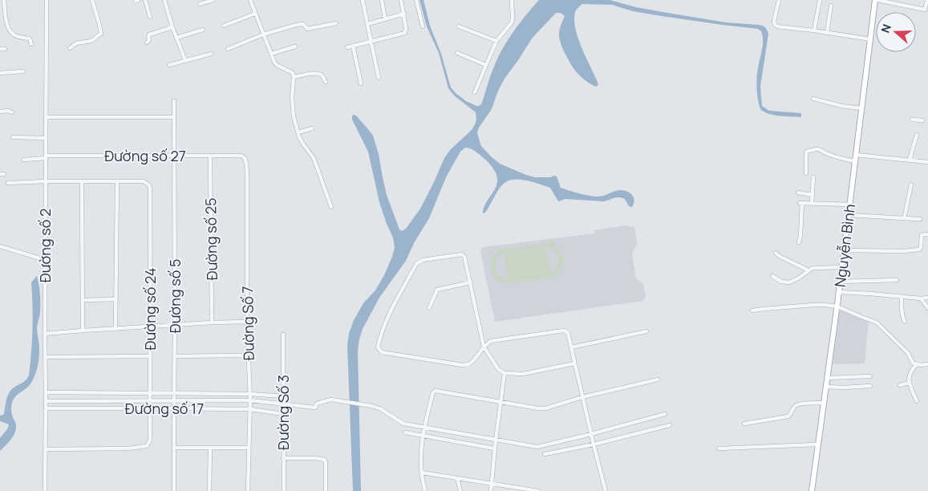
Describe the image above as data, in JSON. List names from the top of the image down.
{
  "streets": {
    "main road": ["Nguyễn Bình"],
    "street": [
      "Đường số 27",
      "Đường số 25",
      "Đường số 2",
      "Đường số 5",
      "Đường số 24",
      "Đường Số 7",
      "Đường số 17",
      "Đường Số 3"
    ]
  },
  "crossings": [
    ["Đường số 27", "Đường số 25"],
    ["Đường số 27", "Đường số 2"],
    ["Đường số 27", "Đường số 5"],
    ["Đường số 27", "Đường Số 7"],
    ["Đường số 2", "Đường số 24"],
    ["Đường số 2", "Đường số 17"],
    ["Đường số 5", "Đường số 17"],
    ["Đường số 24", "Đường số 17"],
    ["Đường Số 7", "Đường số 17"],
    ["Đường số 17", "Đường Số 3"]
  ],
  "north": "left"
}
